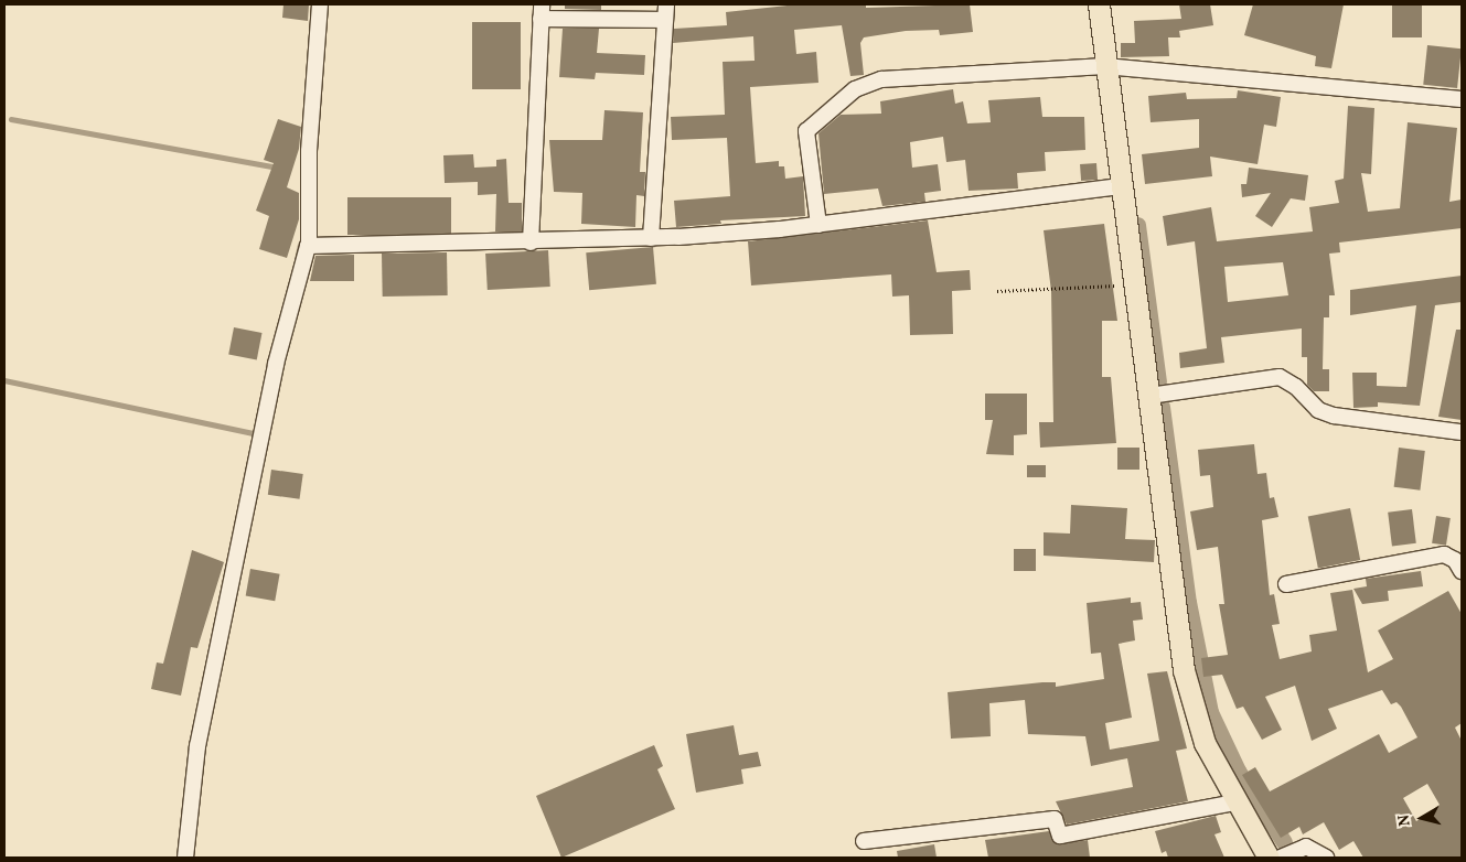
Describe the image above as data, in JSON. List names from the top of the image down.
{
  "north": "left"
}
